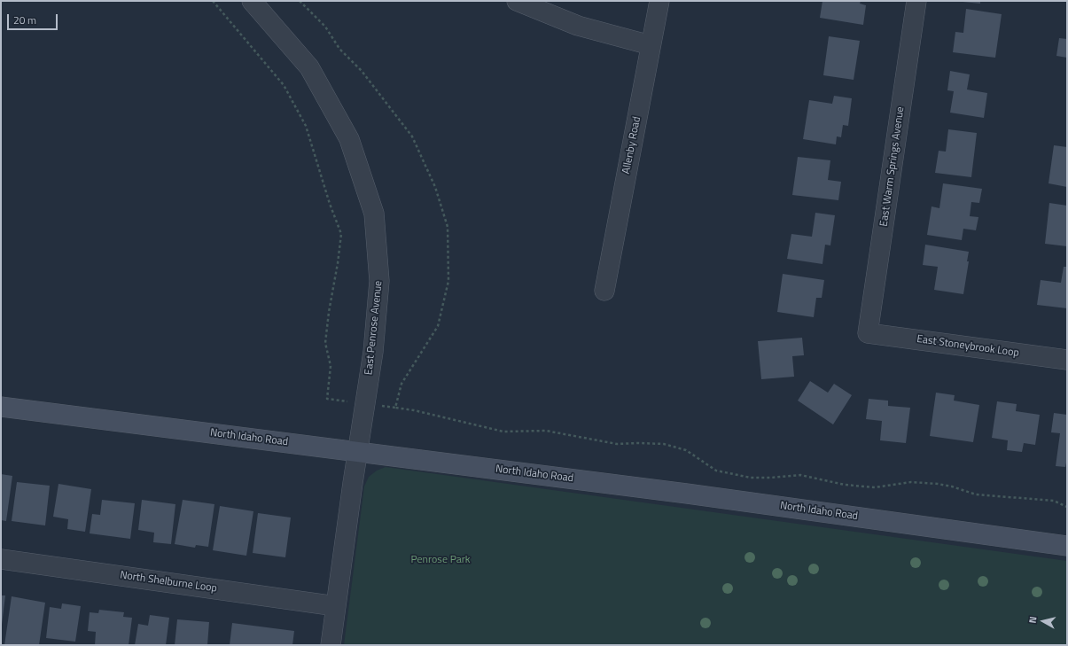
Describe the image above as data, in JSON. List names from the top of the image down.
{
  "streets": {
    "main road": ["North Idaho Road"],
    "street": [
      "Allenby Road",
      "East Warm Springs Avenue",
      "East Penrose Avenue",
      "East Stoneybrook Loop",
      "North Shelburne Loop"
    ]
  },
  "crossings": [
    ["East Warm Springs Avenue", "East Stoneybrook Loop"],
    ["East Penrose Avenue", "North Idaho Road"],
    ["East Penrose Avenue", "North Shelburne Loop"]
  ],
  "parks": ["Penrose Park"],
  "scale_bar": "20 m",
  "north": "left"
}
